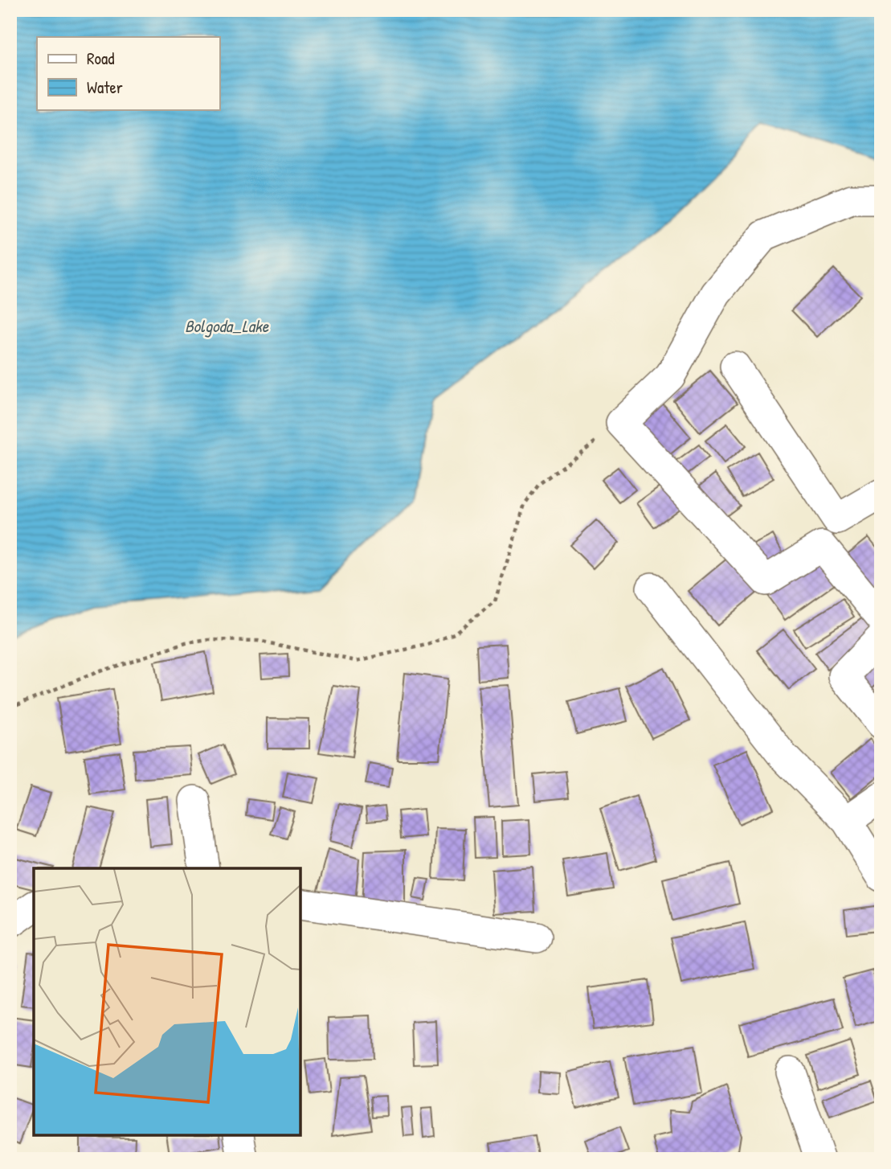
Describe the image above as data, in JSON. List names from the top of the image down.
{
  "water": ["Bolgoda_Lake"],
  "legend": ["Road", "Water"]
}
